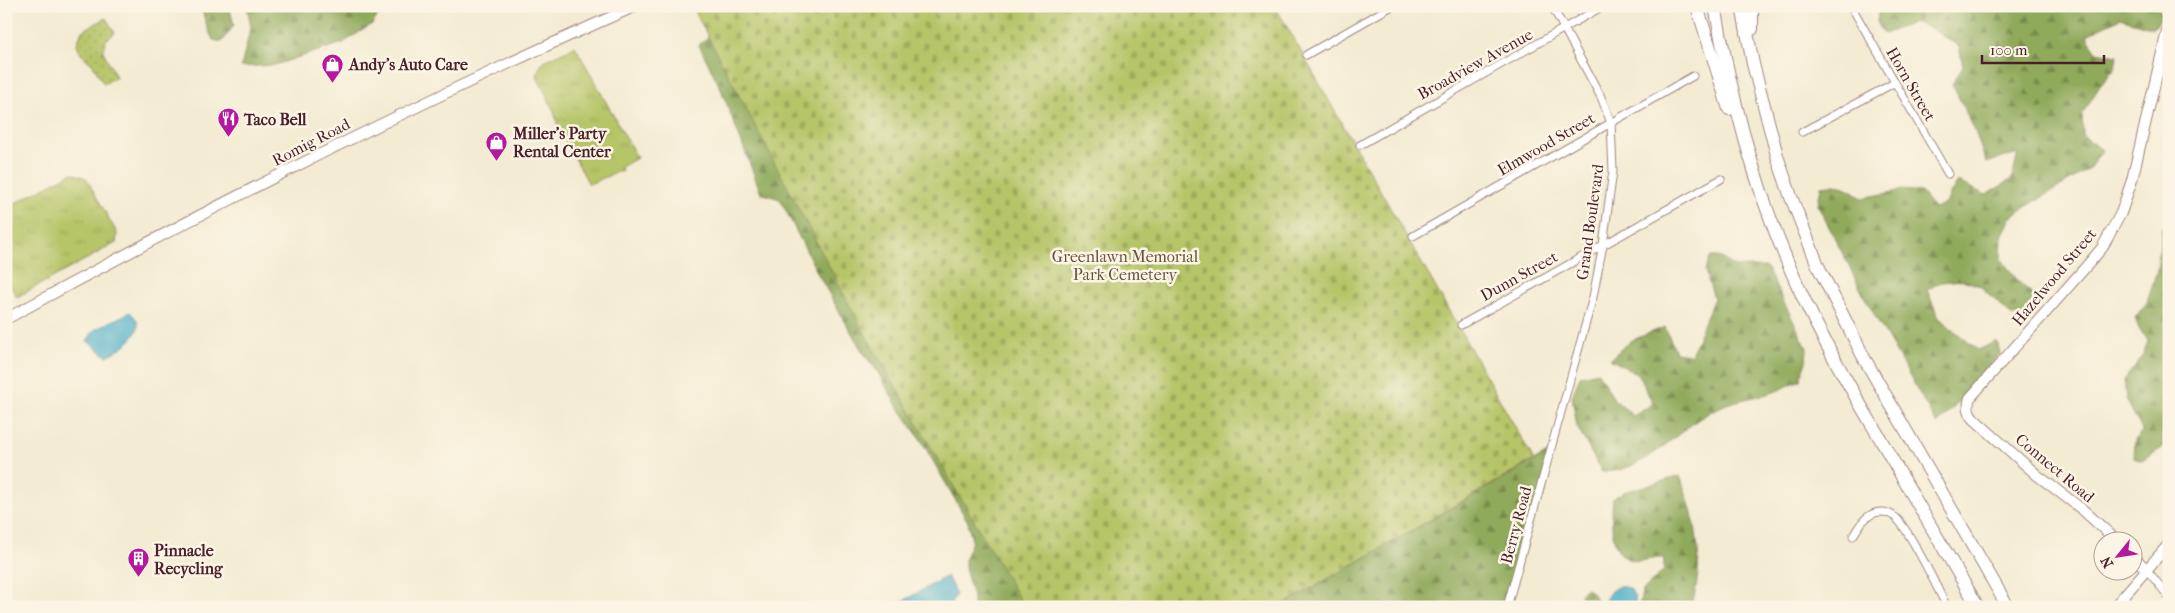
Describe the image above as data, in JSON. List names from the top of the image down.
{
  "streets": {
    "street": [
      "Broadview Avenue",
      "Horn Street",
      "Romig Road",
      "Elmwood Street",
      "Grand Boulevard",
      "Dunn Street",
      "Hazelwood Street",
      "Connect Road",
      "Berry Road"
    ]
  },
  "crossings": [
    ["Broadview Avenue", "Grand Boulevard"],
    ["Elmwood Street", "Grand Boulevard"],
    ["Grand Boulevard", "Dunn Street"],
    ["Grand Boulevard", "Berry Road"],
    ["Hazelwood Street", "Connect Road"]
  ],
  "parks": ["Greenlawn Memorial Park Cemetery"],
  "places": {
    "shop": ["Andy's Auto Care", "Miller's Party Rental Center"],
    "restaurant": ["Taco Bell"],
    "building": ["Pinnacle Recycling"]
  },
  "scale_bar": "100 m",
  "north": "bottom left"
}
